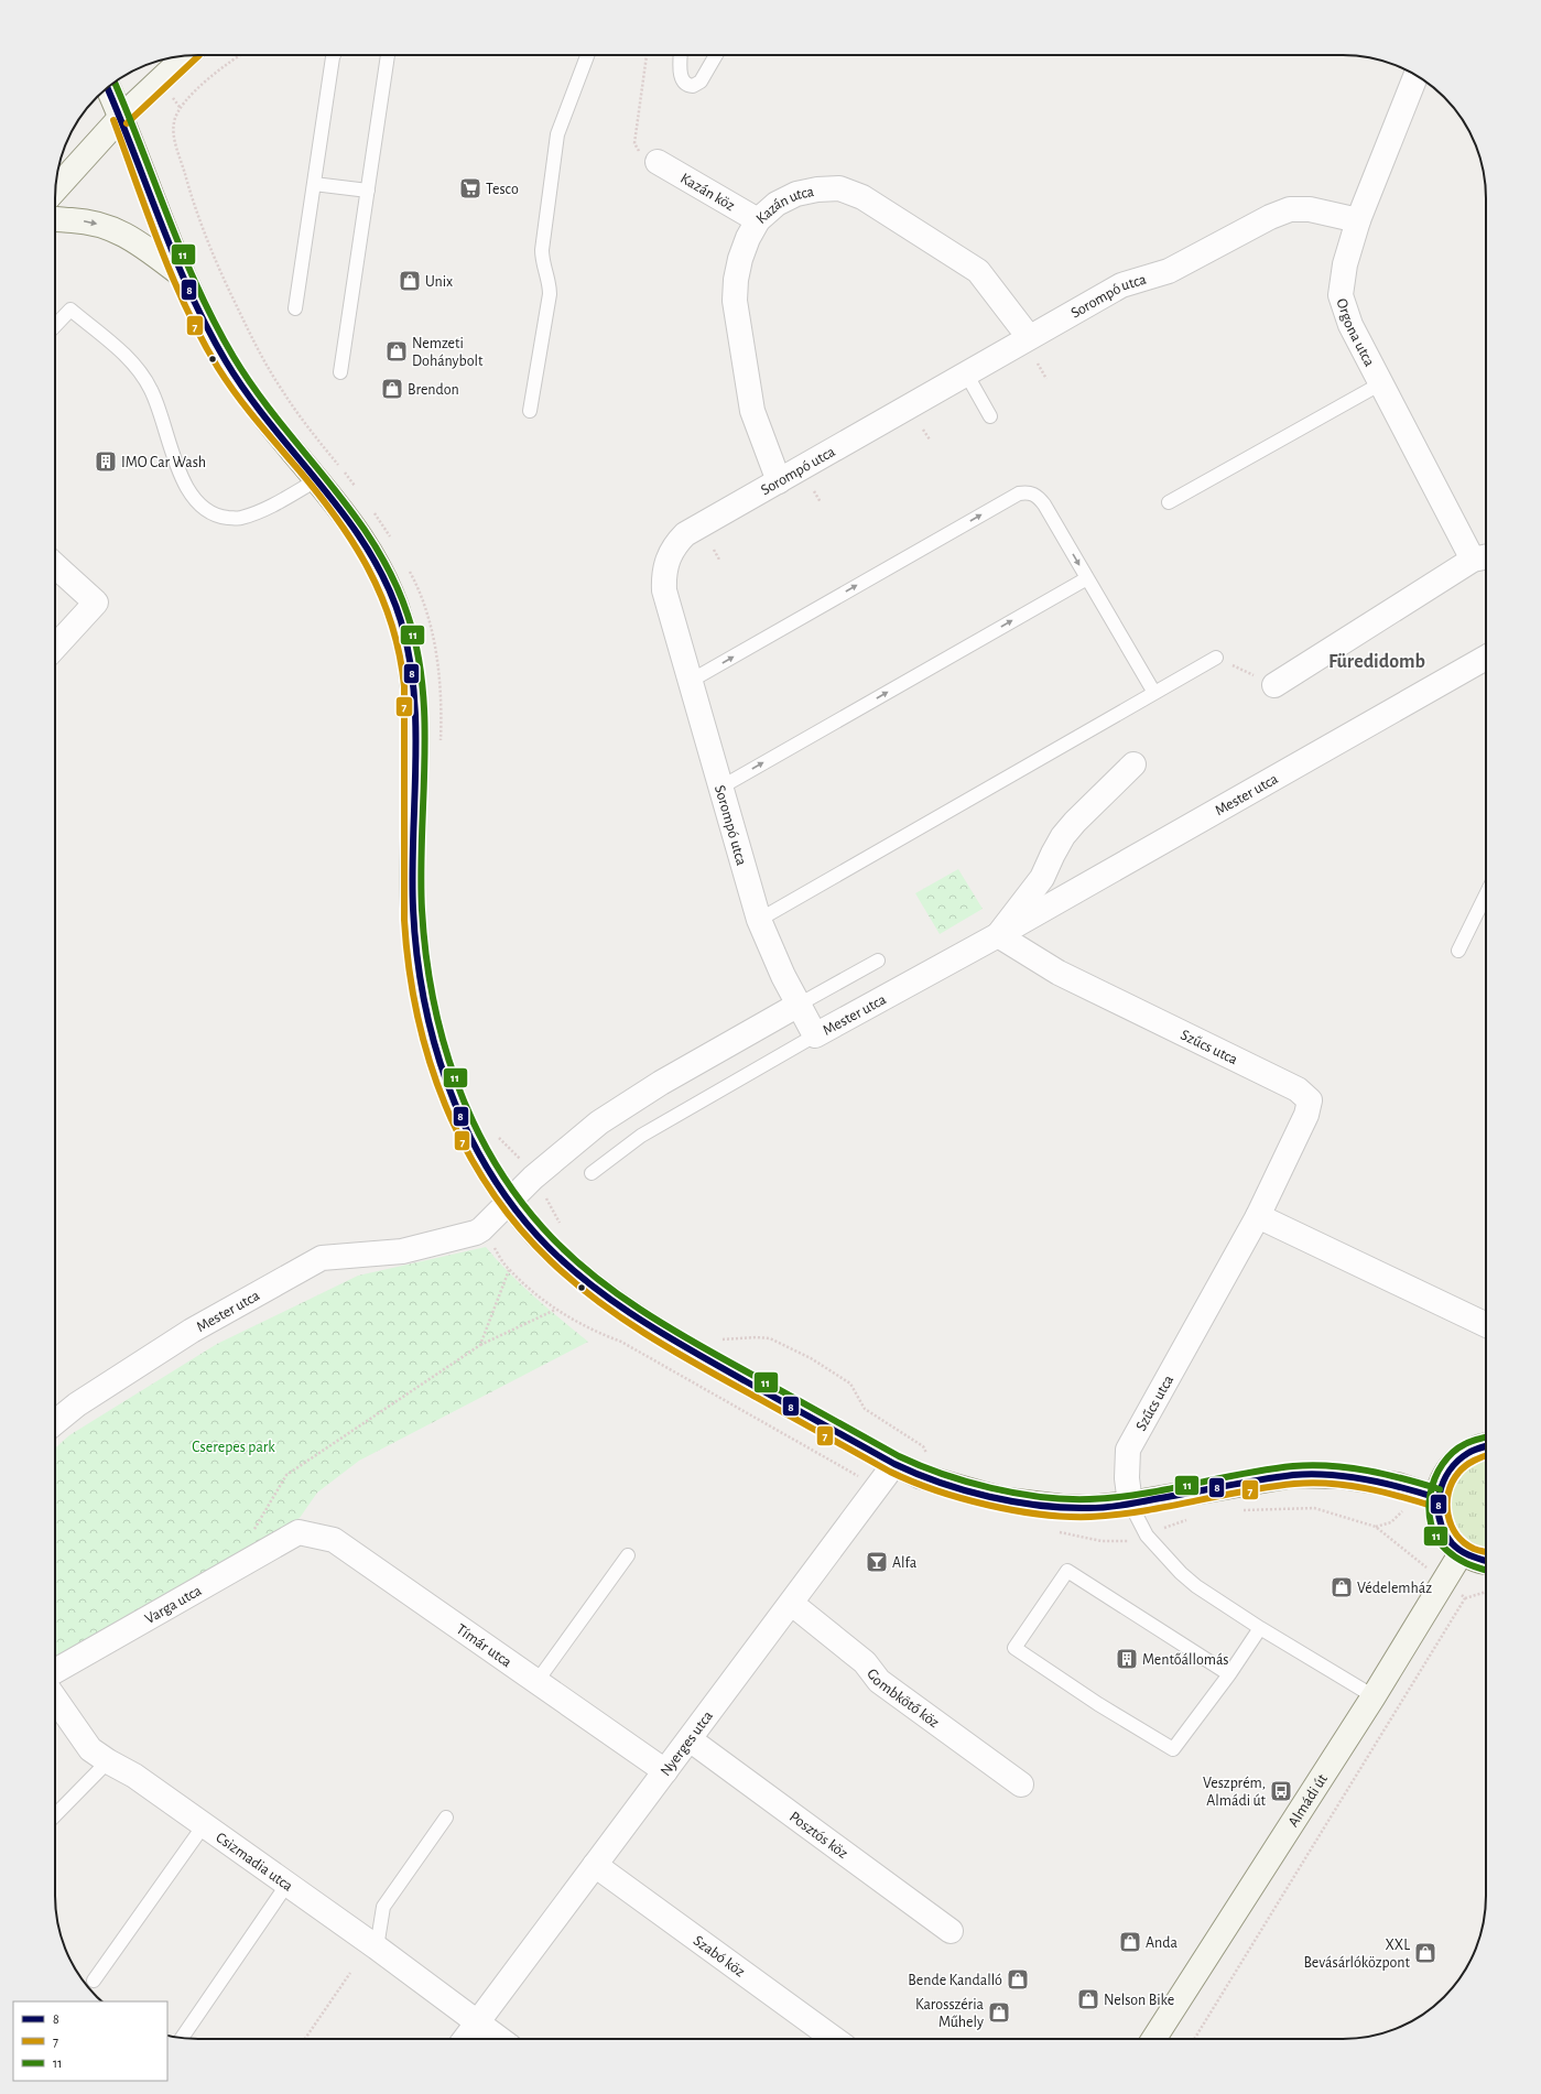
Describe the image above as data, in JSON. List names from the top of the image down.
{
  "streets": {
    "street": [
      "Kazán köz",
      "Kazán utca",
      "Sorompó utca",
      "Orgona utca",
      "Mester utca",
      "Szűcs utca",
      "Varga utca",
      "Tímár utca",
      "Gombkötő köz",
      "Nyerges utca",
      "Almádi út",
      "Posztós köz",
      "Csizmadia utca",
      "Szabó köz"
    ]
  },
  "crossings": [
    ["Kazán köz", "Kazán utca"],
    ["Kazán utca", "Sorompó utca"],
    ["Sorompó utca", "Orgona utca"],
    ["Sorompó utca", "Mester utca"],
    ["Mester utca", "Szűcs utca"],
    ["Varga utca", "Tímár utca"],
    ["Tímár utca", "Nyerges utca"],
    ["Gombkötő köz", "Nyerges utca"],
    ["Nyerges utca", "Posztós köz"],
    ["Nyerges utca", "Csizmadia utca"],
    ["Nyerges utca", "Szabó köz"]
  ],
  "districts": ["Füredidomb"],
  "parks": ["Cserepes park"],
  "places": {
    "supermarket": ["Tesco"],
    "shop": [
      "Unix",
      "Nemzeti Dohánybolt",
      "Brendon",
      "Védelemház",
      "Anda",
      "XXL Bevásárlóközpont",
      "Bende Kandalló",
      "Nelson Bike",
      "Karosszéria Műhely"
    ],
    "building": ["IMO Car Wash", "Mentőállomás"],
    "bar": ["Alfa"],
    "bus stop": ["Veszprém, Almádi út"]
  },
  "lines": ["transit line 7", "transit line 11", "transit line 8"],
  "legend": ["8", "7", "11"]
}
